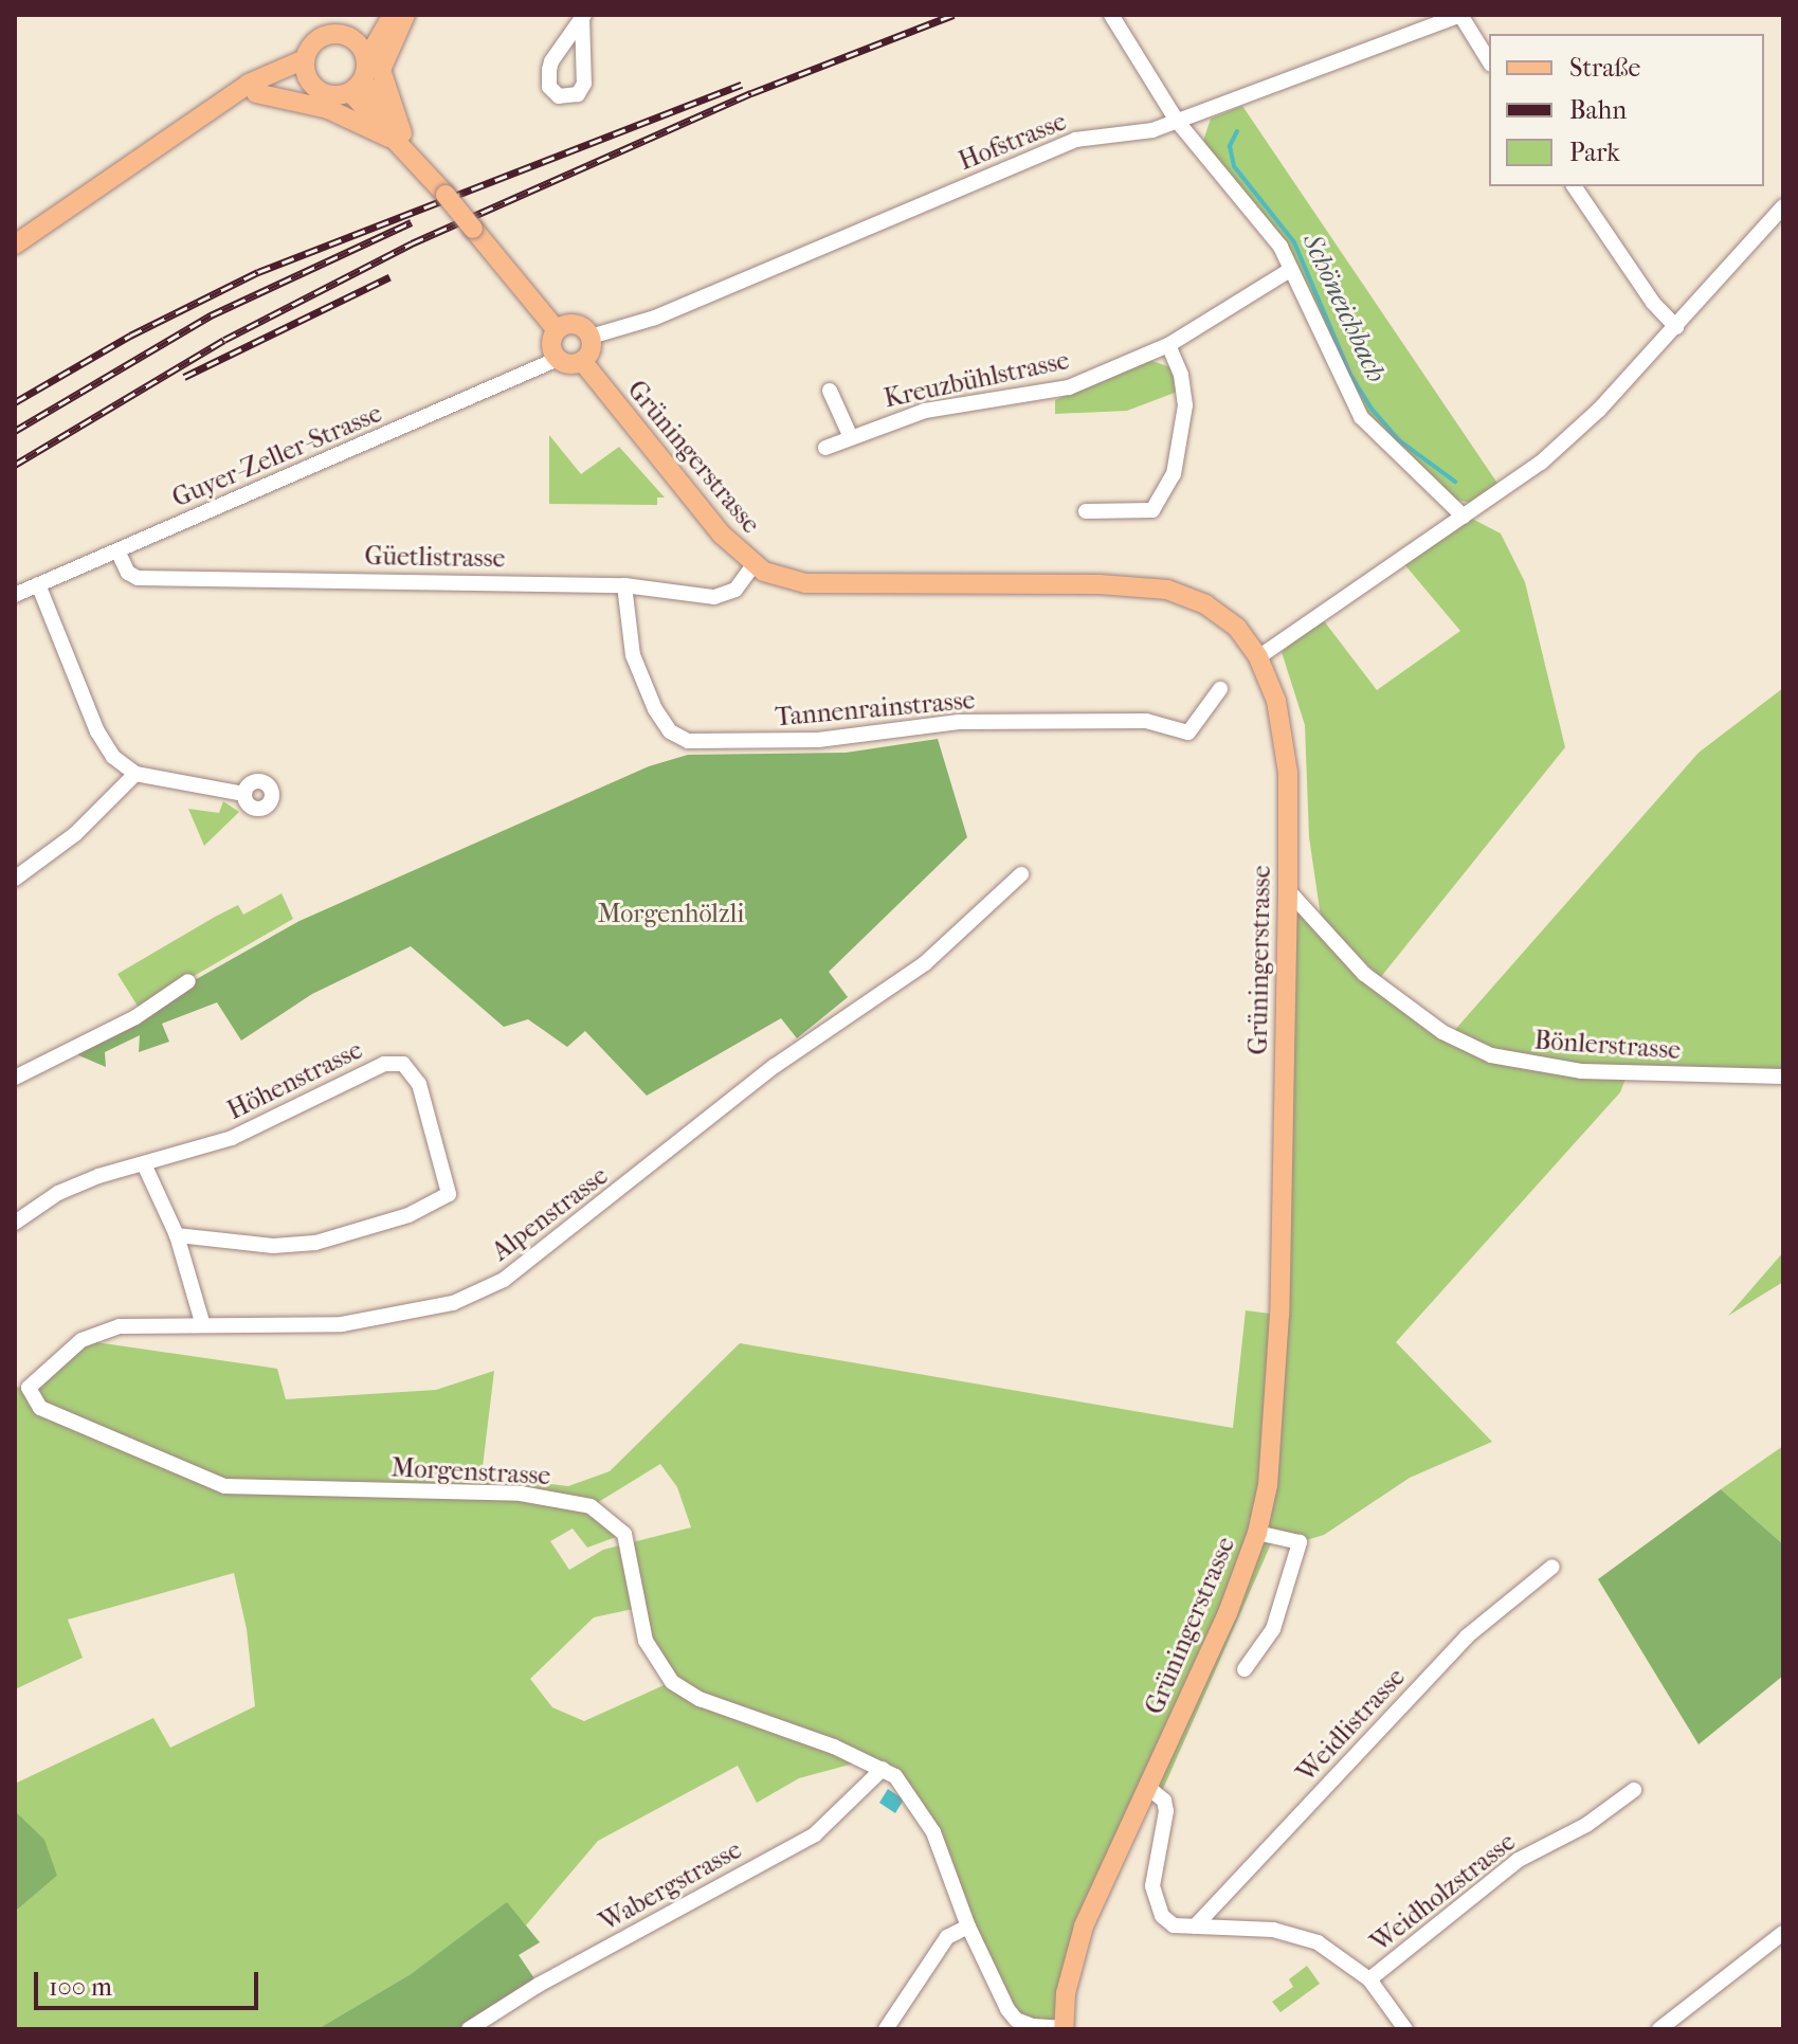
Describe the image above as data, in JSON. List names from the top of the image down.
{
  "streets": {
    "main road": ["Grüningerstrasse"],
    "street": [
      "Hofstrasse",
      "Kreuzbühlstrasse",
      "Guyer-Zeller-Strasse",
      "Güetlistrasse",
      "Tannenrainstrasse",
      "Bönlerstrasse",
      "Höhenstrasse",
      "Alpenstrasse",
      "Morgenstrasse",
      "Weidlistrasse",
      "Wabergstrasse",
      "Weidholzstrasse"
    ]
  },
  "crossings": [
    ["Hofstrasse", "Guyer-Zeller-Strasse"],
    ["Hofstrasse", "Grüningerstrasse"],
    ["Guyer-Zeller-Strasse", "Grüningerstrasse"],
    ["Guyer-Zeller-Strasse", "Güetlistrasse"],
    ["Grüningerstrasse", "Güetlistrasse"],
    ["Grüningerstrasse", "Bönlerstrasse"],
    ["Grüningerstrasse", "Morgenstrasse"],
    ["Güetlistrasse", "Tannenrainstrasse"],
    ["Alpenstrasse", "Morgenstrasse"],
    ["Morgenstrasse", "Wabergstrasse"]
  ],
  "water": ["Schöneichbach"],
  "parks": ["Morgenhölzli"],
  "legend": ["Straße", "Bahn", "Park"],
  "scale_bar": "100 m"
}
